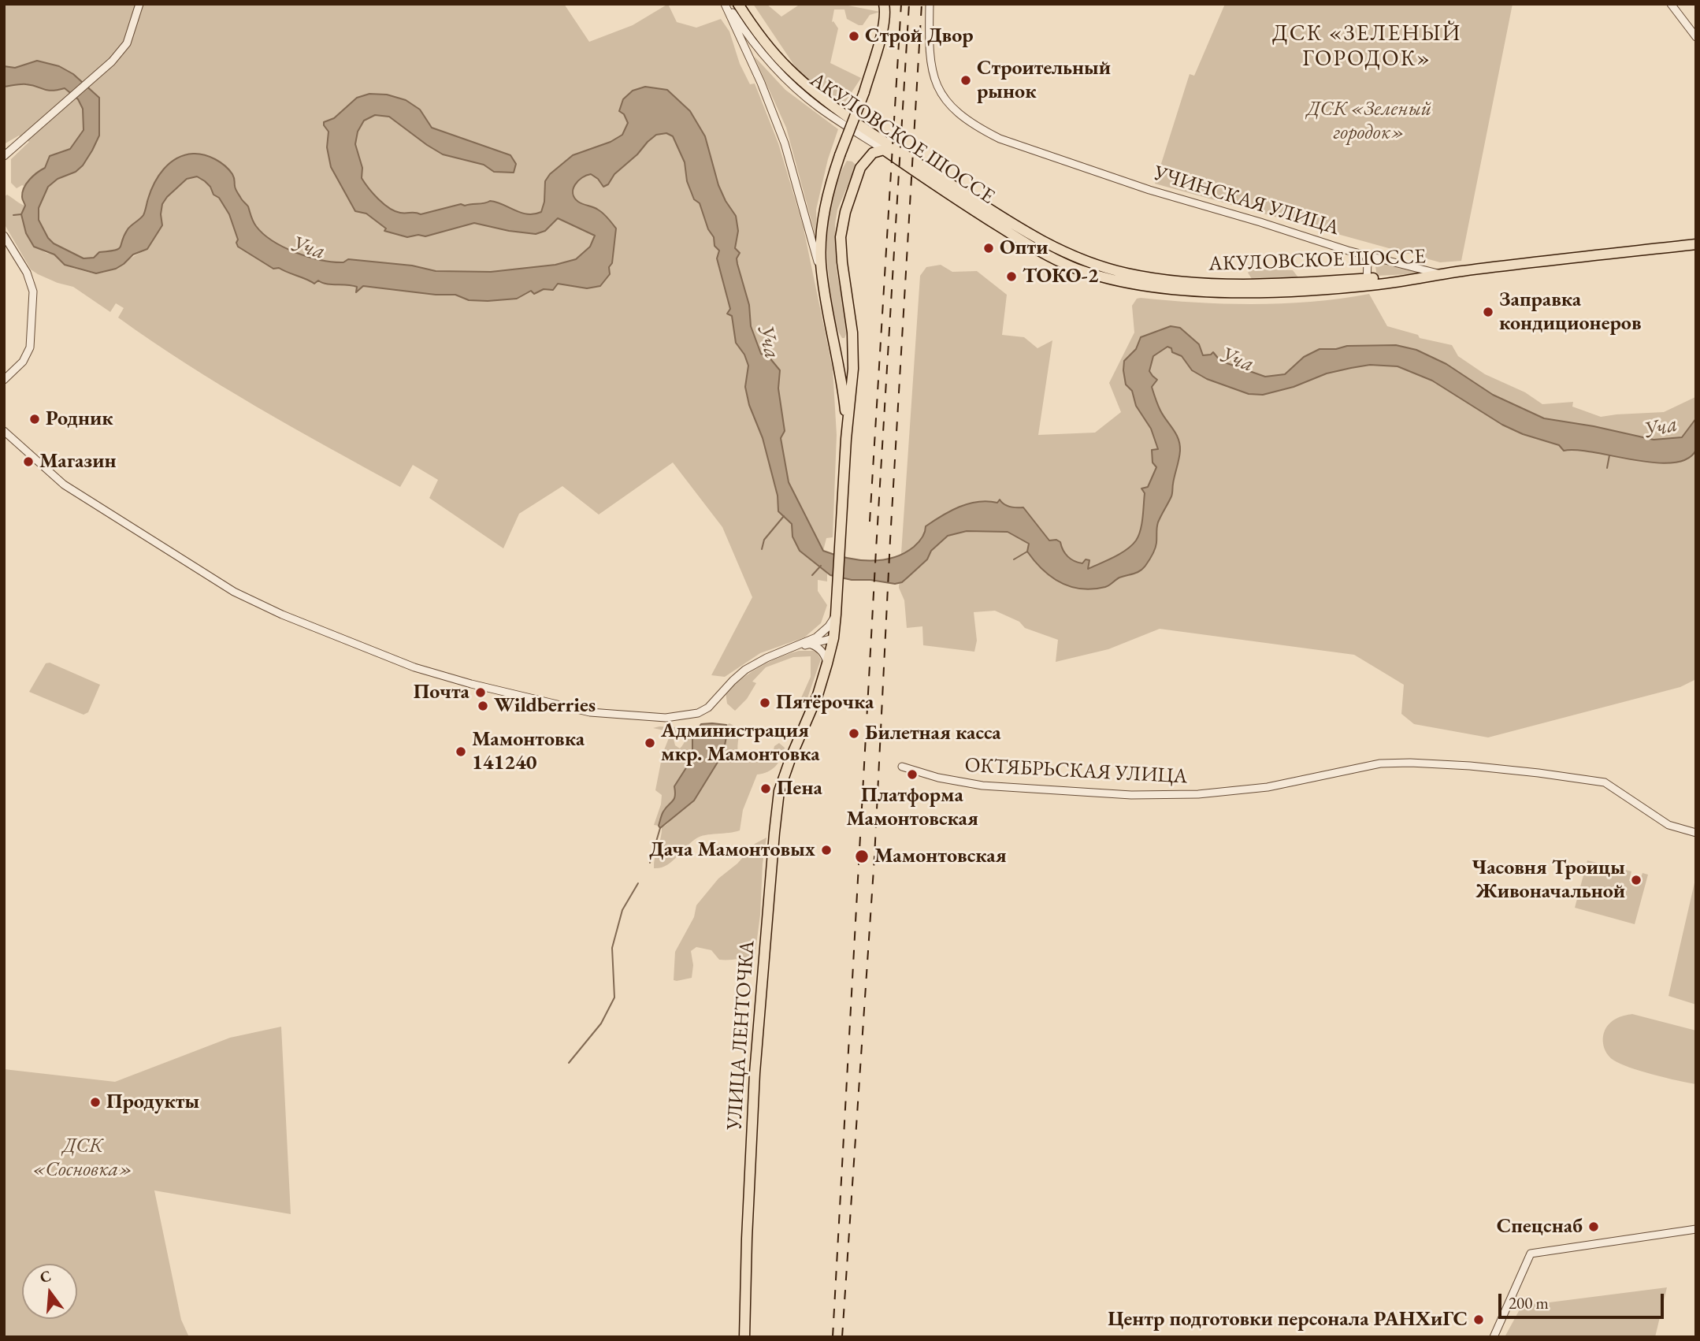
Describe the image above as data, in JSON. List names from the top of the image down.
{
  "streets": {
    "main road": ["АКУЛОВСКОЕ ШОССЕ", "УЧИНСКАЯ УЛИЦА", "УЛИЦА ЛЕНТОЧКА"],
    "street": ["ОКТЯБРЬСКАЯ УЛИЦА"]
  },
  "crossings": [
    ["АКУЛОВСКОЕ ШОССЕ", "УЧИНСКАЯ УЛИЦА"]
  ],
  "districts": ["ДСК «ЗЕЛЕНЫЙ ГОРОДОК»"],
  "water": ["Уча"],
  "parks": ["ДСК «Зеленый городок»", "ДСК «Сосновка»"],
  "places": [
    "Строй Двор",
    "Строительный рынок",
    "Опти",
    "ТОКО-2",
    "Заправка кондиционеров",
    "Родник",
    "Магазин",
    "Почта",
    "Пятёрочка",
    "Wildberries",
    "Билетная касса",
    "Администрация мкр. Мамонтовка",
    "Мамонтовка 141240",
    "Платформа Мамонтовская",
    "Пена",
    "Дача Мамонтовых",
    "Мамонтовская",
    "Часовня Троицы Живоначальной",
    "Продукты",
    "Спецснаб",
    "Центр подготовки персонала РАНХиГС"
  ],
  "scale_bar": "200 m",
  "north": "top"
}
